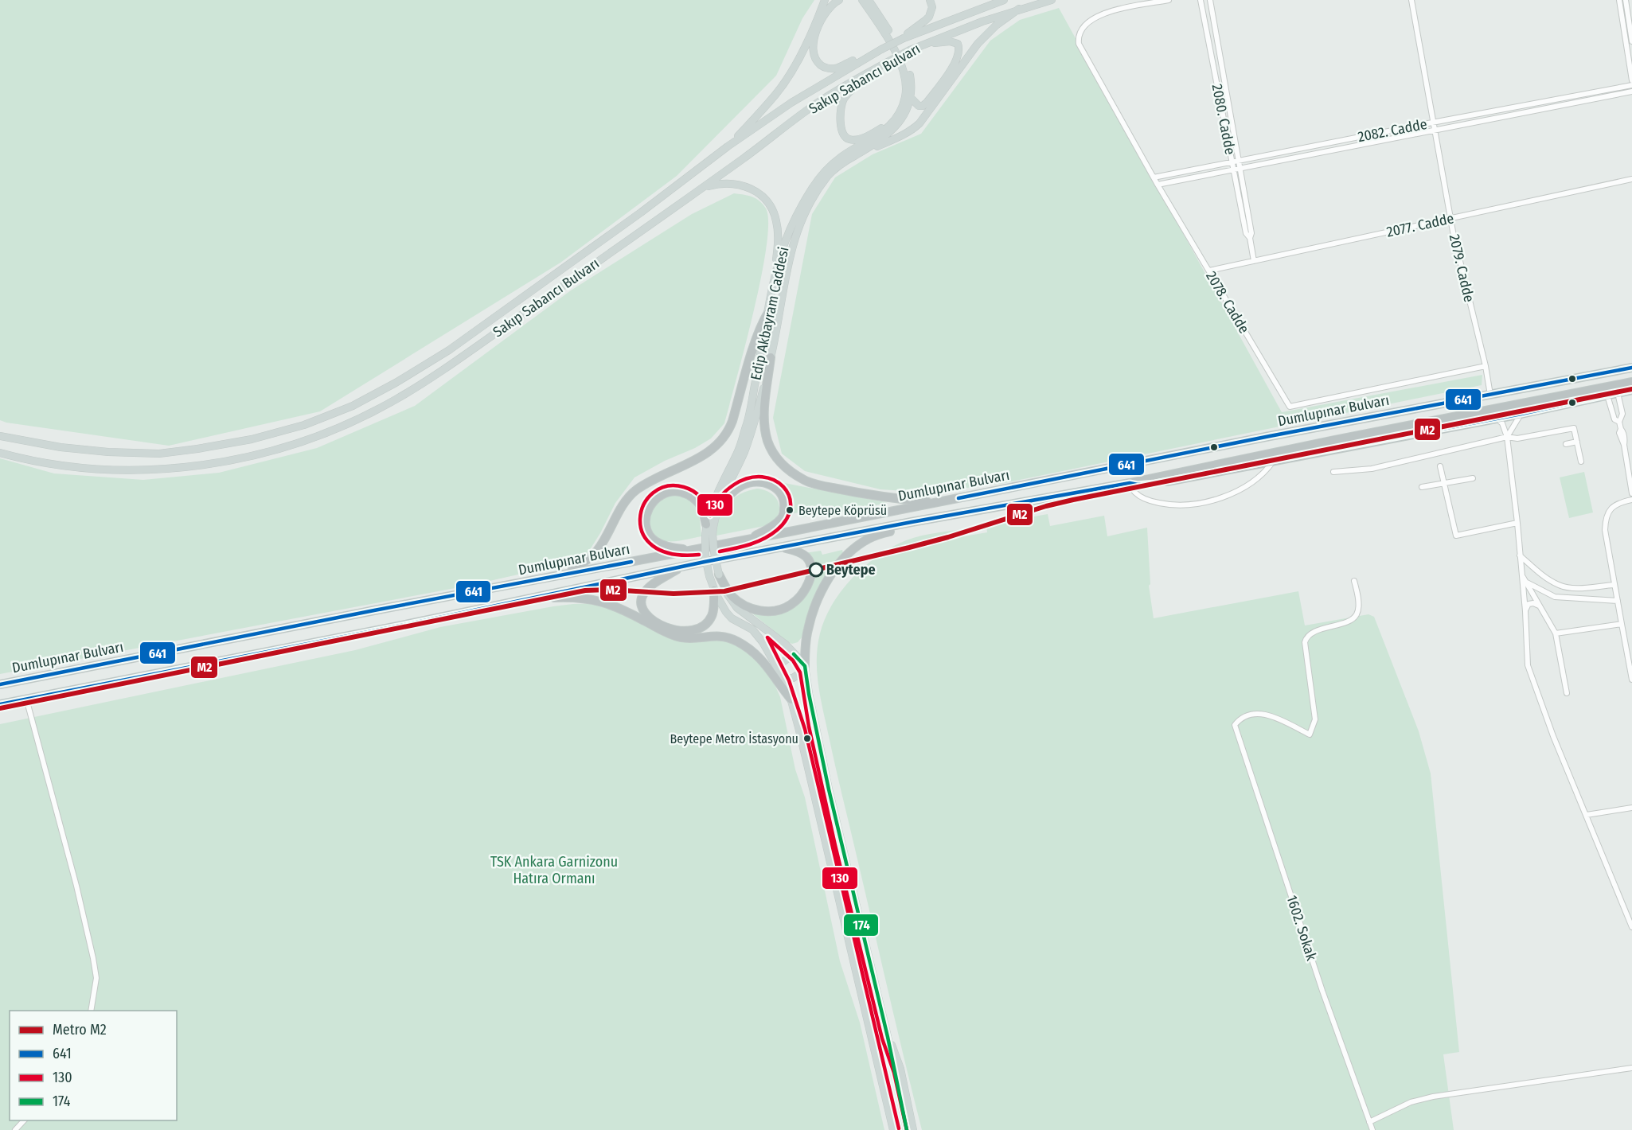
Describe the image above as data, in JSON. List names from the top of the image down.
{
  "streets": {
    "highway": ["Dumlupınar Bulvarı"],
    "main road": ["Sakıp Sabancı Bulvarı", "Edip Akbayram Caddesi"],
    "street": [
      "2080. Cadde",
      "2082. Cadde",
      "2077. Cadde",
      "2079. Cadde",
      "2078. Cadde",
      "1602. Sokak"
    ]
  },
  "crossings": [
    ["2080. Cadde", "2082. Cadde"],
    ["2080. Cadde", "2077. Cadde"],
    ["2082. Cadde", "2079. Cadde"],
    ["2082. Cadde", "2078. Cadde"],
    ["2077. Cadde", "2079. Cadde"],
    ["2077. Cadde", "2078. Cadde"],
    ["2079. Cadde", "2078. Cadde"],
    ["2079. Cadde", "Dumlupınar Bulvarı"]
  ],
  "parks": ["TSK Ankara Garnizonu Hatıra Ormanı"],
  "places": ["Beytepe Köprüsü", "Beytepe", "Beytepe Metro İstasyonu"],
  "lines": [
    "transit line 641",
    "metro line M2",
    "transit line 130",
    "transit line 174"
  ],
  "legend": [
    "Metro M2",
    "641",
    "130",
    "174"
  ]
}
